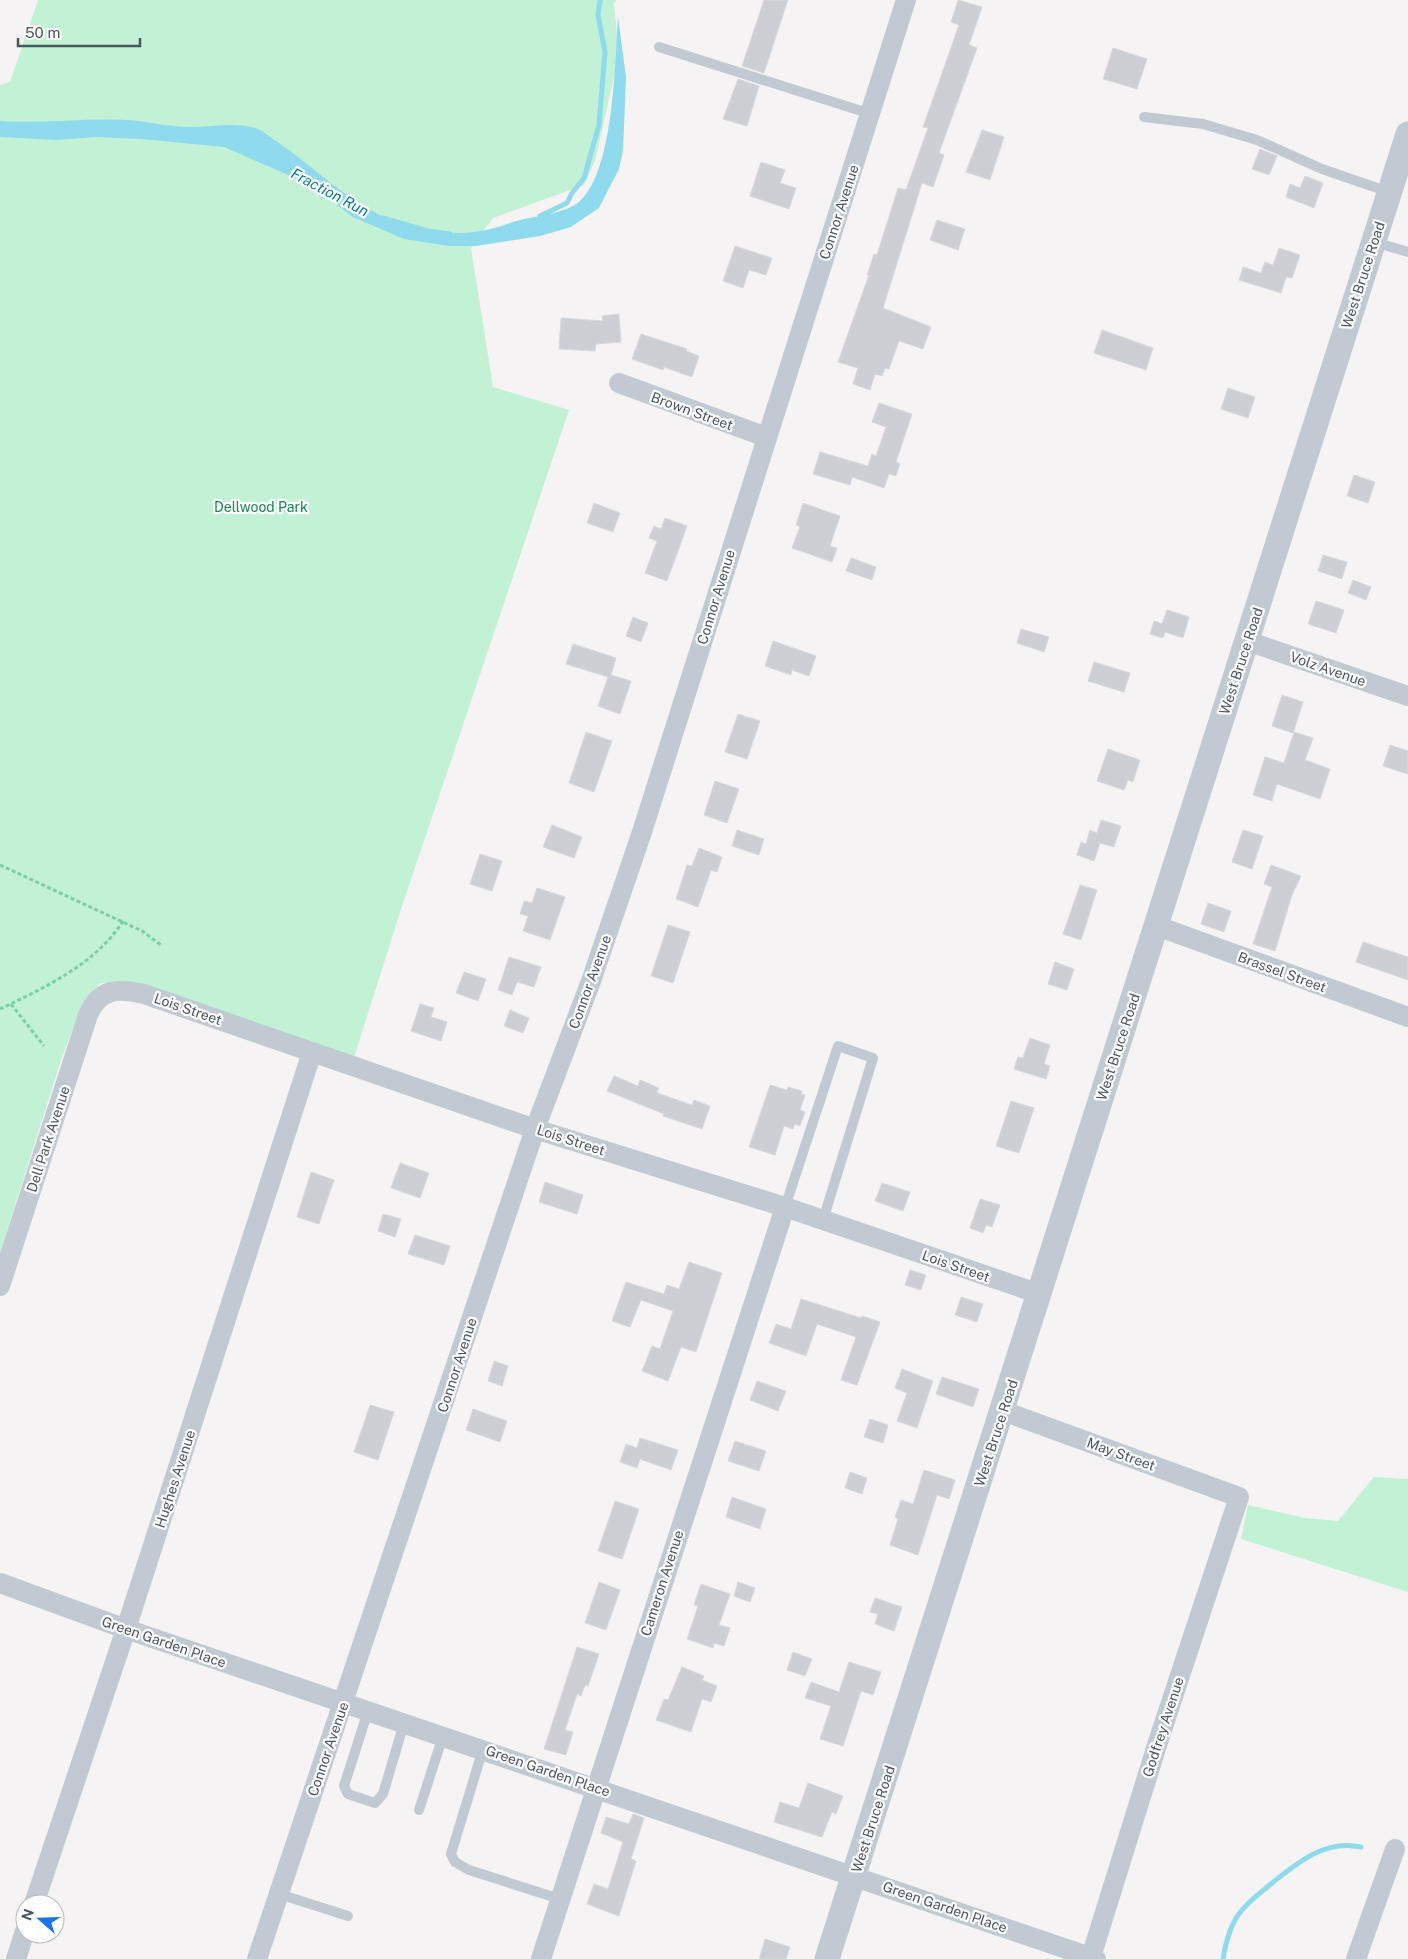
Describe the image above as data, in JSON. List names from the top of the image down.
{
  "streets": {
    "street": [
      "Connor Avenue",
      "West Bruce Road",
      "Brown Street",
      "Volz Avenue",
      "Brassel Street",
      "Lois Street",
      "Dell Park Avenue",
      "May Street",
      "Hughes Avenue",
      "Cameron Avenue",
      "Green Garden Place",
      "Godfrey Avenue"
    ]
  },
  "crossings": [
    ["Connor Avenue", "Brown Street"],
    ["Connor Avenue", "Lois Street"],
    ["Connor Avenue", "Green Garden Place"],
    ["West Bruce Road", "Volz Avenue"],
    ["West Bruce Road", "Brassel Street"],
    ["West Bruce Road", "Lois Street"],
    ["West Bruce Road", "May Street"],
    ["West Bruce Road", "Green Garden Place"],
    ["Lois Street", "Dell Park Avenue"],
    ["Lois Street", "Hughes Avenue"],
    ["Lois Street", "Cameron Avenue"],
    ["May Street", "Godfrey Avenue"],
    ["Hughes Avenue", "Green Garden Place"],
    ["Cameron Avenue", "Green Garden Place"],
    ["Green Garden Place", "Godfrey Avenue"]
  ],
  "water": ["Fraction Run"],
  "parks": ["Dellwood Park"],
  "scale_bar": "50 m",
  "north": "left"
}
